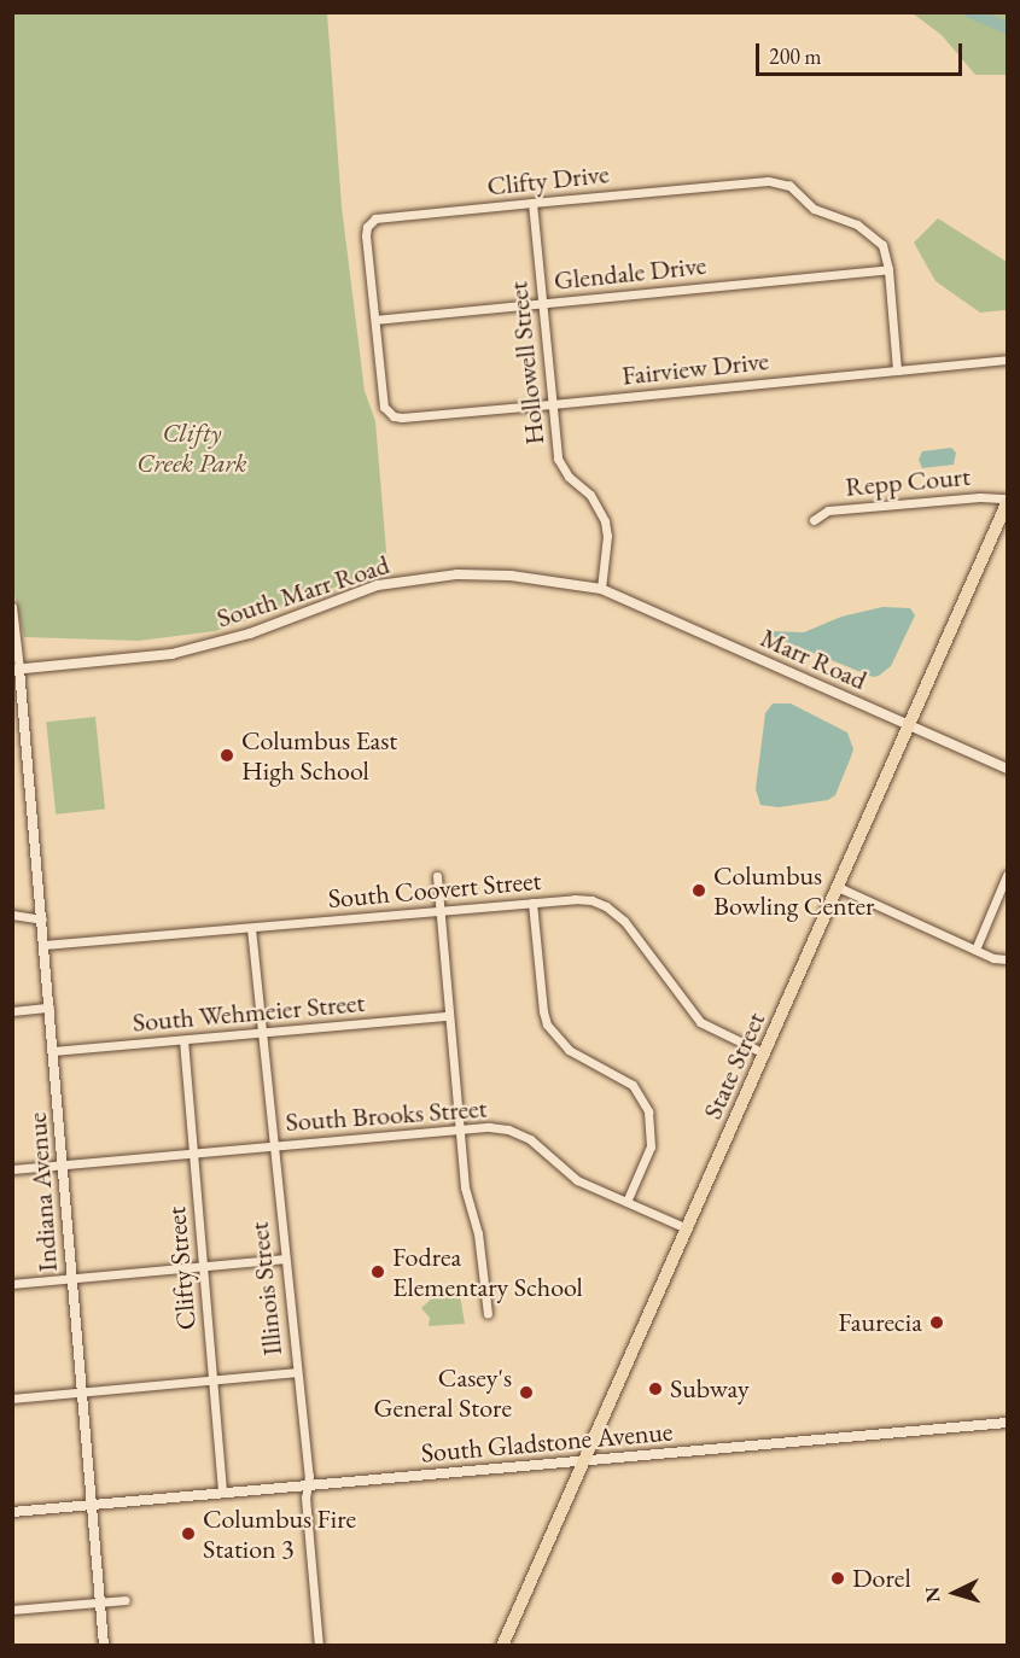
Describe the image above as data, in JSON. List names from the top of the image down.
{
  "streets": {
    "highway": ["State Street"],
    "street": [
      "Clifty Drive",
      "Glendale Drive",
      "Hollowell Street",
      "Fairview Drive",
      "Repp Court",
      "South Marr Road",
      "Marr Road",
      "South Coovert Street",
      "South Wehmeier Street",
      "South Brooks Street",
      "Indiana Avenue",
      "Clifty Street",
      "Illinois Street",
      "South Gladstone Avenue"
    ]
  },
  "crossings": [
    ["Clifty Drive", "Glendale Drive"],
    ["Clifty Drive", "Hollowell Street"],
    ["Clifty Drive", "Fairview Drive"],
    ["Glendale Drive", "Hollowell Street"],
    ["Hollowell Street", "Fairview Drive"],
    ["Hollowell Street", "South Marr Road"],
    ["Hollowell Street", "Marr Road"],
    ["Repp Court", "State Street"],
    ["South Marr Road", "Marr Road"],
    ["South Marr Road", "Indiana Avenue"],
    ["Marr Road", "State Street"],
    ["South Coovert Street", "State Street"],
    ["South Coovert Street", "Indiana Avenue"],
    ["South Coovert Street", "Illinois Street"],
    ["South Wehmeier Street", "Indiana Avenue"],
    ["South Wehmeier Street", "Clifty Street"],
    ["South Wehmeier Street", "Illinois Street"],
    ["State Street", "South Brooks Street"],
    ["State Street", "South Gladstone Avenue"],
    ["South Brooks Street", "Indiana Avenue"],
    ["South Brooks Street", "Clifty Street"],
    ["South Brooks Street", "Illinois Street"],
    ["Indiana Avenue", "South Gladstone Avenue"],
    ["Clifty Street", "South Gladstone Avenue"],
    ["Illinois Street", "South Gladstone Avenue"]
  ],
  "parks": ["Clifty Creek Park"],
  "places": [
    "Columbus East High School",
    "Columbus Bowling Center",
    "Fodrea Elementary School",
    "Faurecia",
    "Subway",
    "Casey's General Store",
    "Columbus Fire Station 3",
    "Dorel"
  ],
  "scale_bar": "200 m",
  "north": "left"
}
